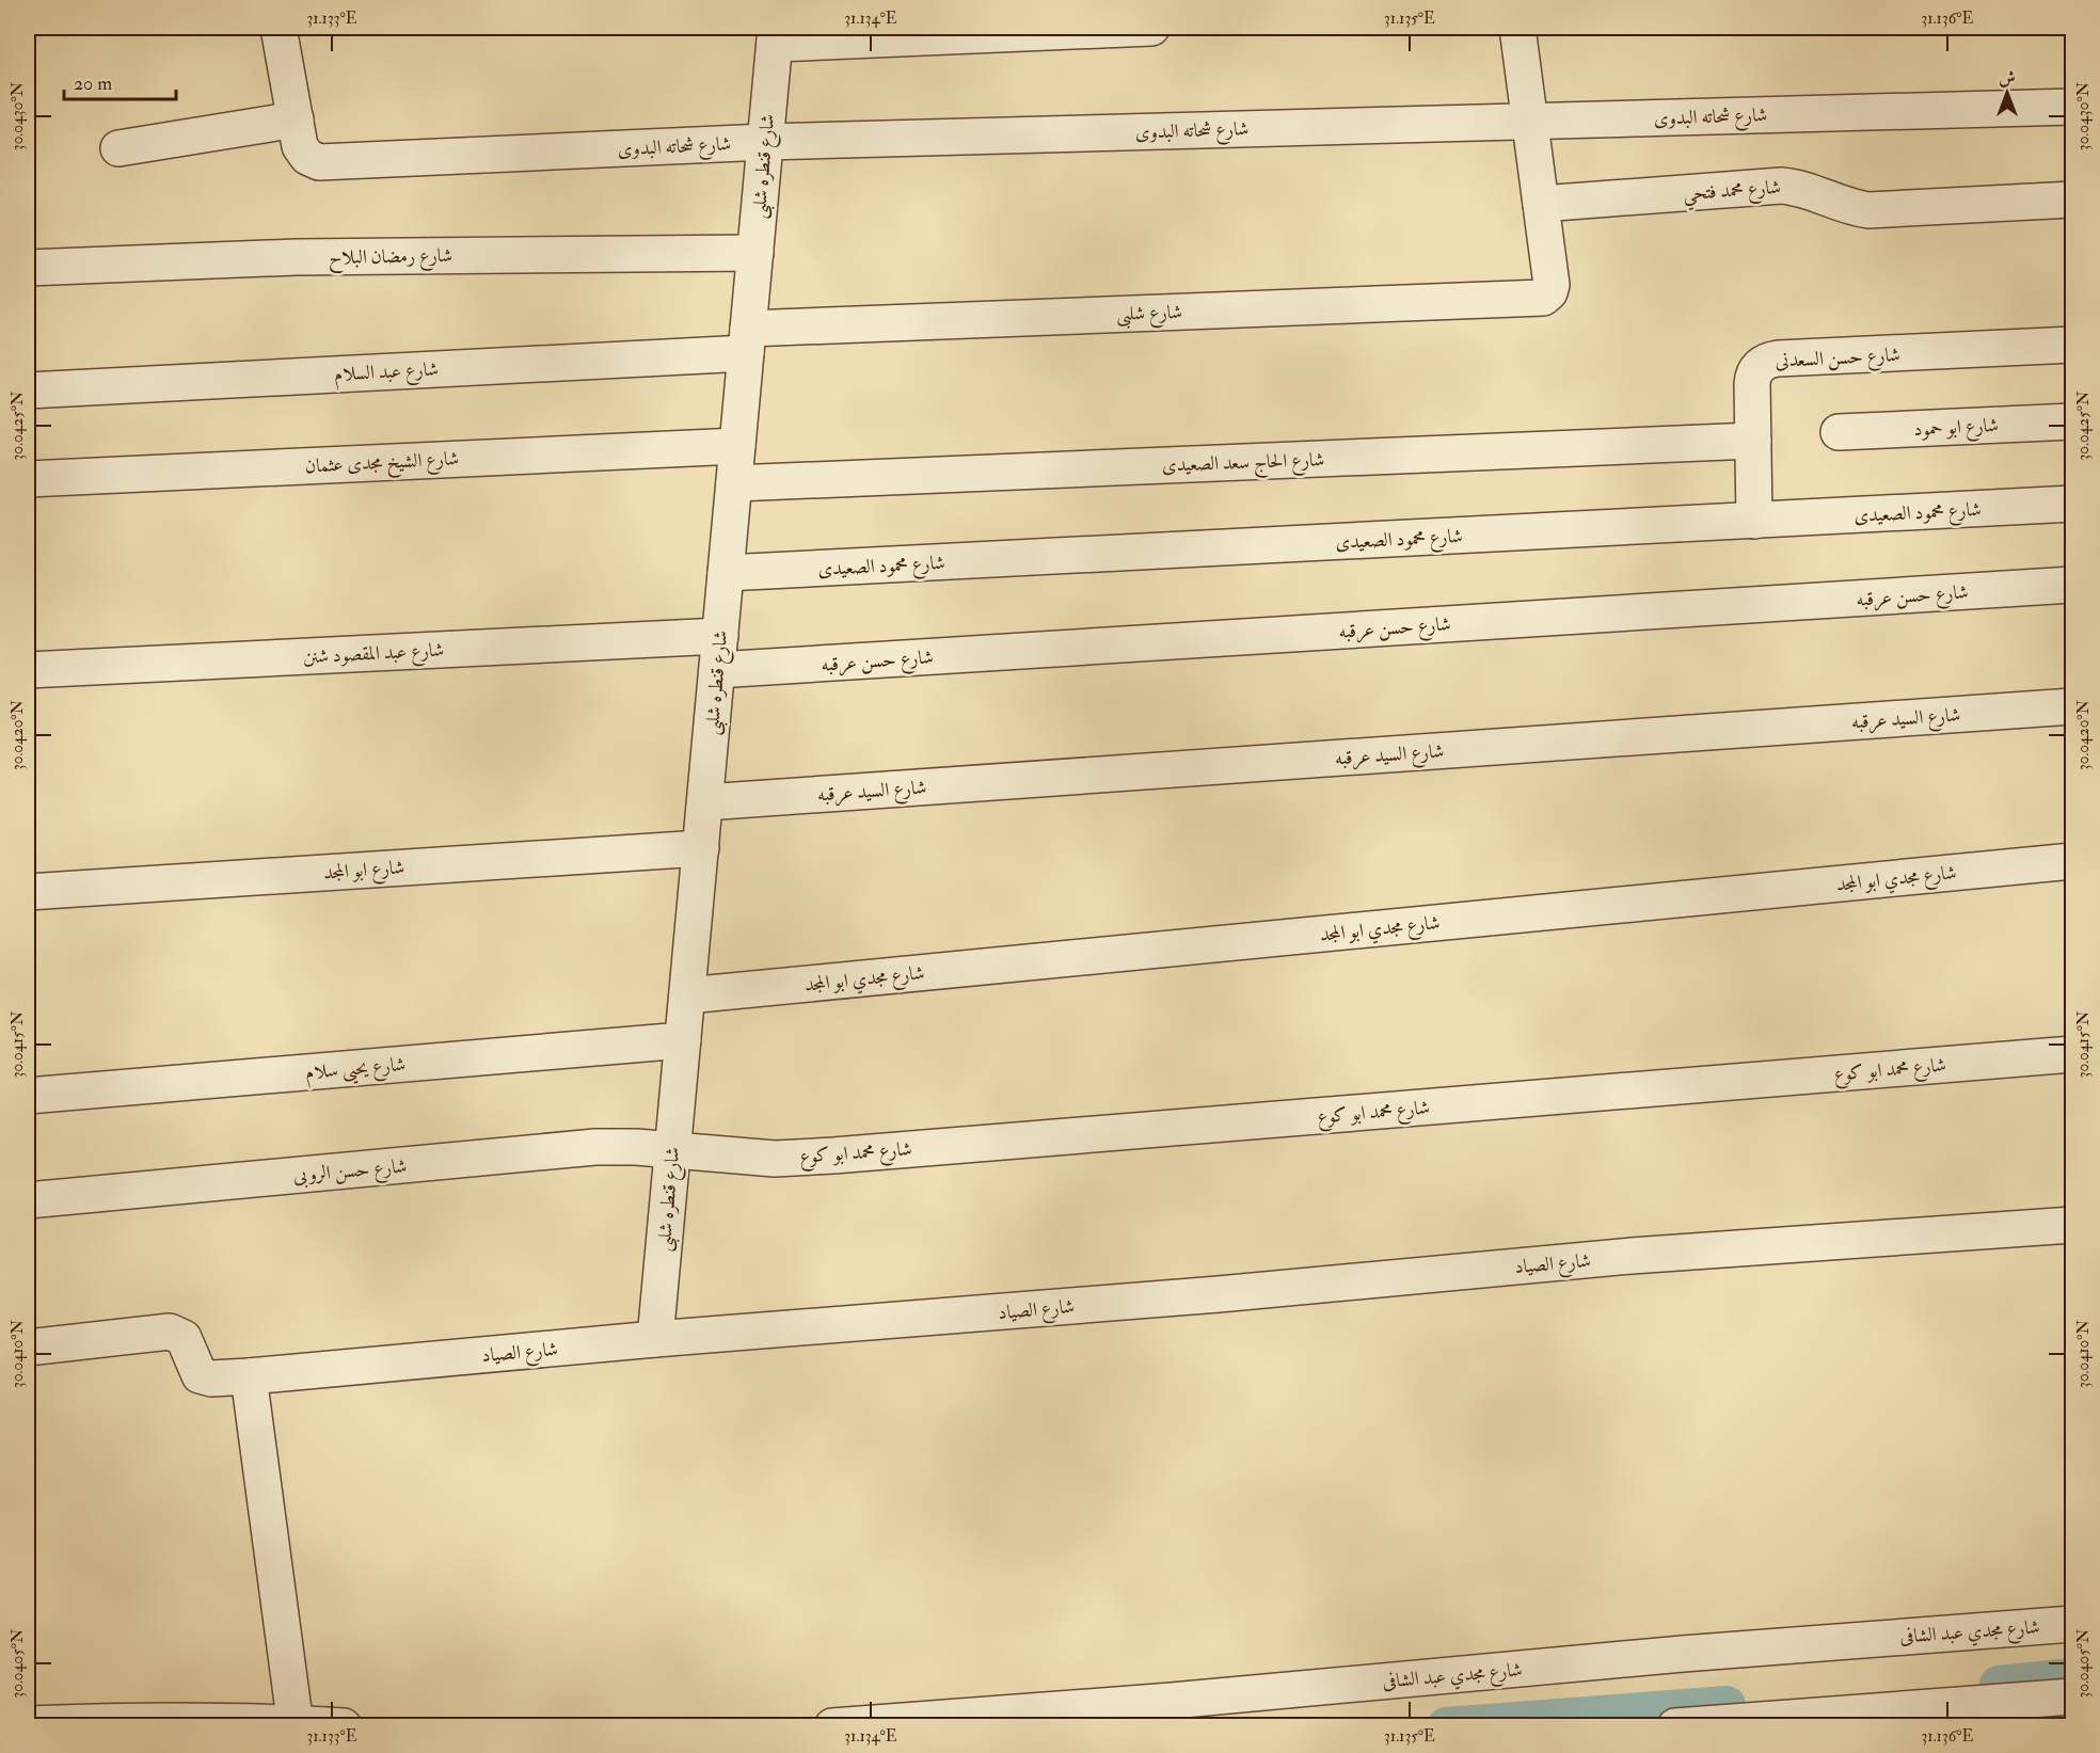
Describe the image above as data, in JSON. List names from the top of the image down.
{
  "streets": {
    "street": [
      "شارع شحاته البدوى",
      "شارع قنطره شلبى",
      "شارع محمد فتحي",
      "شارع رمضان البلاح",
      "شارع شلبى",
      "شارع حسن السعدنى",
      "شارع عبد السلام",
      "شارع ابو حمود",
      "شارع الشيخ مجدى عثمان",
      "شارع الحاج سعد الصعيدى",
      "شارع محمود الصعيدى",
      "شارع حسن عرقبه",
      "شارع عبد المقصود شنن",
      "شارع السيد عرقبه",
      "شارع ابو المجد",
      "شارع مجدي ابو المجد",
      "شارع يحيى سلام",
      "شارع محمد ابو كوع",
      "شارع حسن الروبى",
      "شارع الصياد",
      "شارع مجدي عبد الشافى"
    ]
  },
  "crossings": [
    ["شارع شحاته البدوى", "شارع قنطره شلبى"],
    ["شارع قنطره شلبى", "شارع رمضان البلاح"],
    ["شارع قنطره شلبى", "شارع شلبى"],
    ["شارع قنطره شلبى", "شارع عبد السلام"],
    ["شارع قنطره شلبى", "شارع الشيخ مجدى عثمان"],
    ["شارع قنطره شلبى", "شارع الحاج سعد الصعيدى"],
    ["شارع قنطره شلبى", "شارع محمود الصعيدى"],
    ["شارع قنطره شلبى", "شارع حسن عرقبه"],
    ["شارع قنطره شلبى", "شارع عبد المقصود شنن"],
    ["شارع قنطره شلبى", "شارع السيد عرقبه"],
    ["شارع قنطره شلبى", "شارع ابو المجد"],
    ["شارع قنطره شلبى", "شارع مجدي ابو المجد"],
    ["شارع قنطره شلبى", "شارع يحيى سلام"],
    ["شارع قنطره شلبى", "شارع محمد ابو كوع"],
    ["شارع قنطره شلبى", "شارع حسن الروبى"],
    ["شارع قنطره شلبى", "شارع الصياد"],
    ["شارع محمد فتحي", "شارع شلبى"],
    ["شارع شلبى", "شارع عبد السلام"],
    ["شارع حسن السعدنى", "شارع الحاج سعد الصعيدى"],
    ["شارع حسن السعدنى", "شارع محمود الصعيدى"],
    ["شارع محمد ابو كوع", "شارع حسن الروبى"]
  ],
  "scale_bar": "20 m",
  "north": "top",
  "coordinates": [
    "31.133°E",
    "31.134°E",
    "31.135°E",
    "31.136°E",
    "30.0430°N",
    "30.0425°N",
    "30.0420°N",
    "30.0415°N",
    "30.0410°N",
    "30.0405°N"
  ]
}
